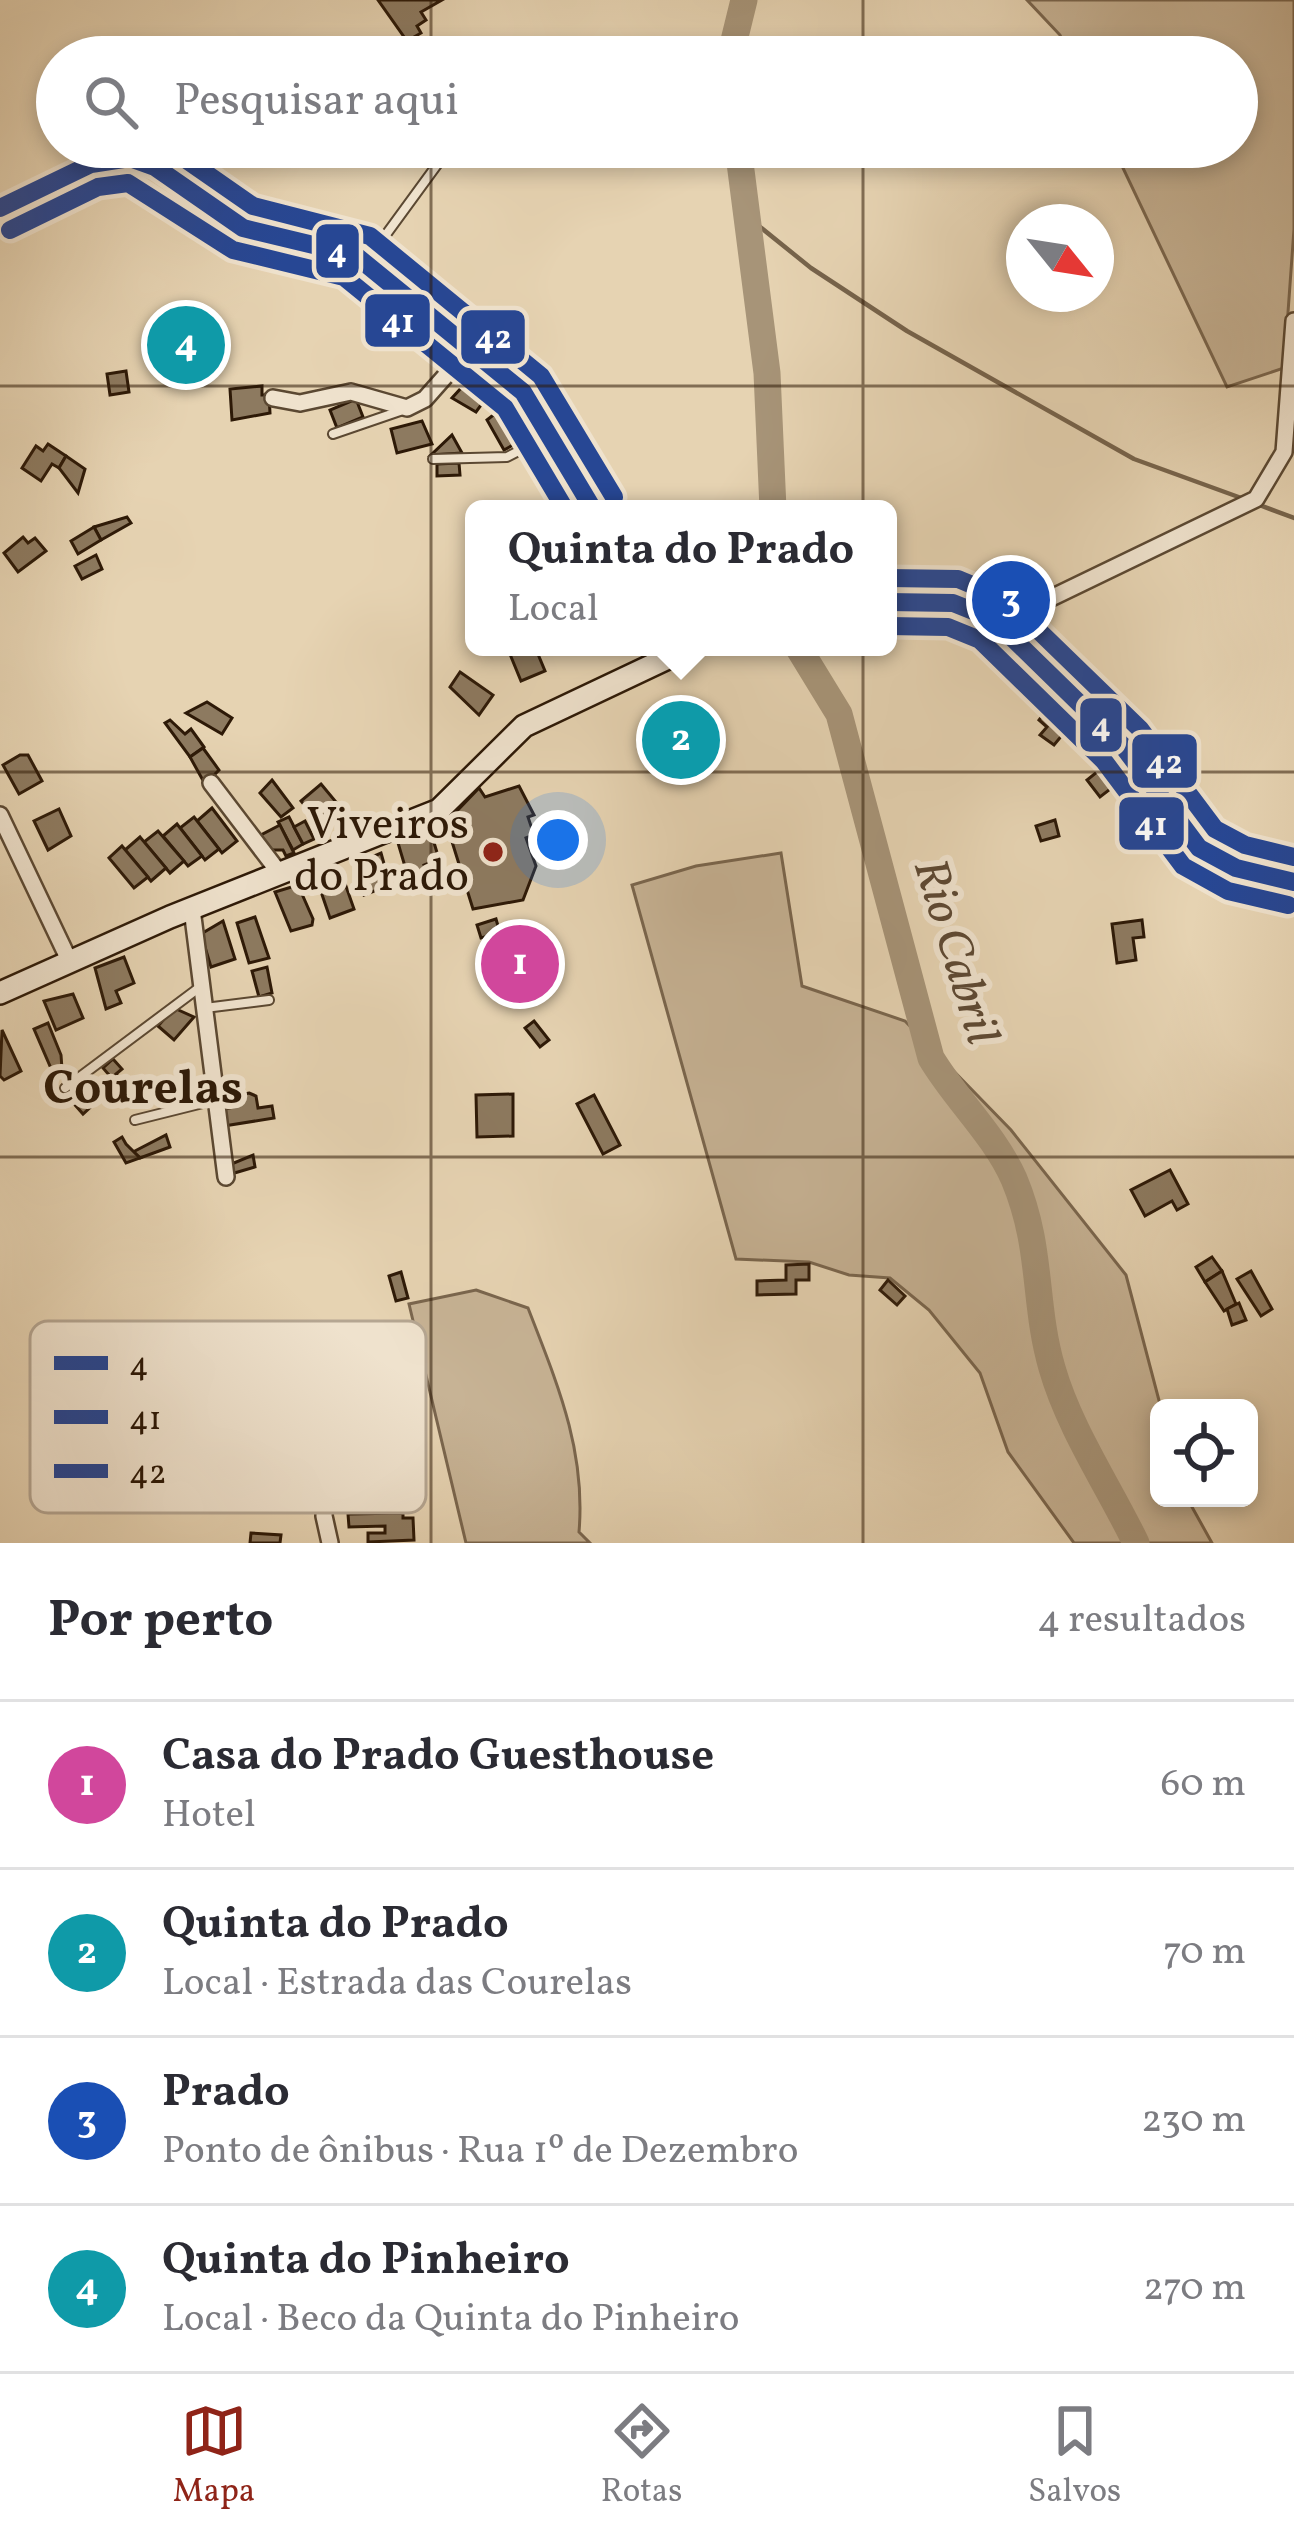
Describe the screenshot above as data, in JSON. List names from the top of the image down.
{
  "districts": ["Courelas"],
  "water": ["Rio Cabril"],
  "places": ["Viveiros do Prado"],
  "lines": ["transit line 4", "transit line 42", "transit line 41"],
  "legend": ["4", "41", "42"],
  "north": "bottom right",
  "page": {
    "search": "Pesquisar aqui",
    "pins": [
      "4",
      "3",
      "2",
      "1"
    ],
    "popup": ["Quinta do Prado", "Local"],
    "heading": ["Por perto", "4 resultados"],
    "list": [
      {
        "mark": "1",
        "name": "Casa do Prado Guesthouse",
        "note": "Hotel",
        "value": "60 m"
      },
      {
        "mark": "2",
        "name": "Quinta do Prado",
        "note": "Local · Estrada das Courelas",
        "value": "70 m"
      },
      {
        "mark": "3",
        "name": "Prado",
        "note": "Ponto de ônibus · Rua 1º de Dezembro",
        "value": "230 m"
      },
      {
        "mark": "4",
        "name": "Quinta do Pinheiro",
        "note": "Local · Beco da Quinta do Pinheiro",
        "value": "270 m"
      }
    ],
    "nav": ["Mapa", "Rotas", "Salvos"]
  }
}
